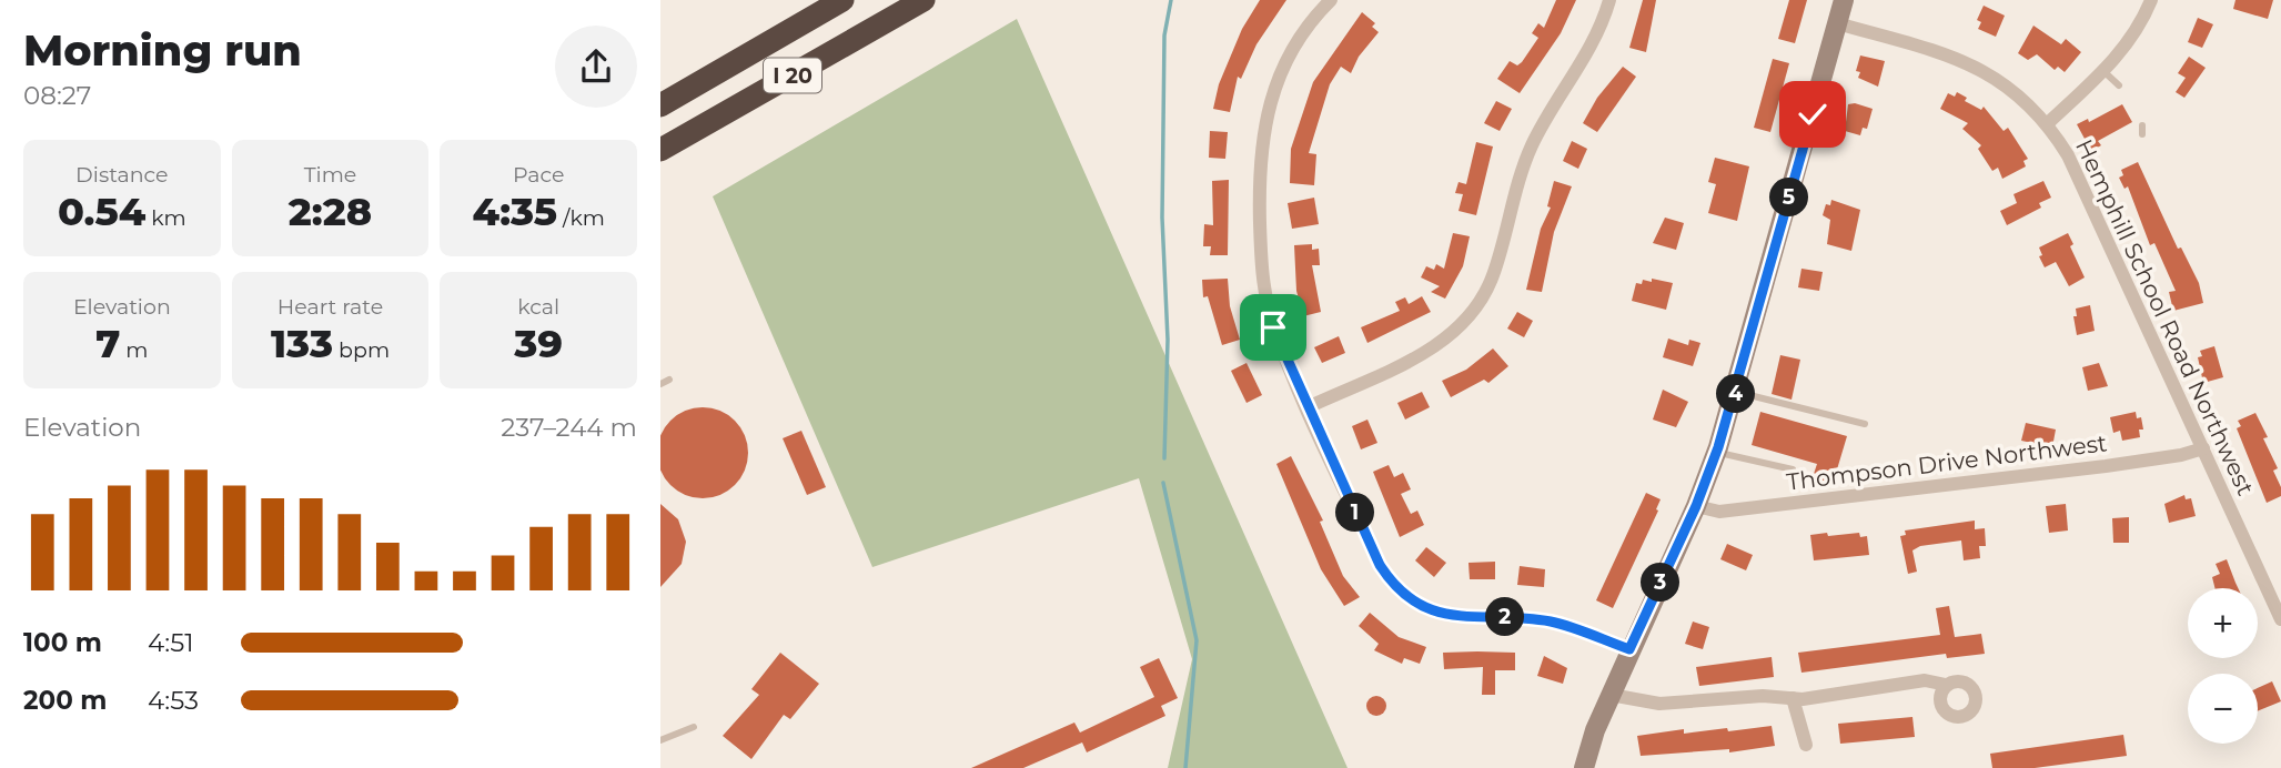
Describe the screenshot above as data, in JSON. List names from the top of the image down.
{
  "streets": {
    "highway": ["I 20"],
    "street": ["Hemphill School Road Northwest", "Thompson Drive Northwest"]
  },
  "crossings": [
    ["Hemphill School Road Northwest", "Thompson Drive Northwest"]
  ],
  "page": {
    "heading": ["Morning run", "08:27"],
    "stats": [
      ["Distance", "0.54 km"],
      ["Time", "2:28"],
      ["Pace", "4:35 /km"],
      ["Elevation", "7 m"],
      ["Heart rate", "133 bpm"],
      ["kcal", "39"]
    ],
    "pins": [
      "5",
      "4",
      "1",
      "3",
      "2"
    ],
    "chart": ["Elevation", "237–244 m"],
    "map_buttons": ["+", "−"],
    "list": [
      {
        "name": "100 m",
        "note": "4:51"
      },
      {
        "name": "200 m",
        "note": "4:53"
      }
    ]
  }
}
